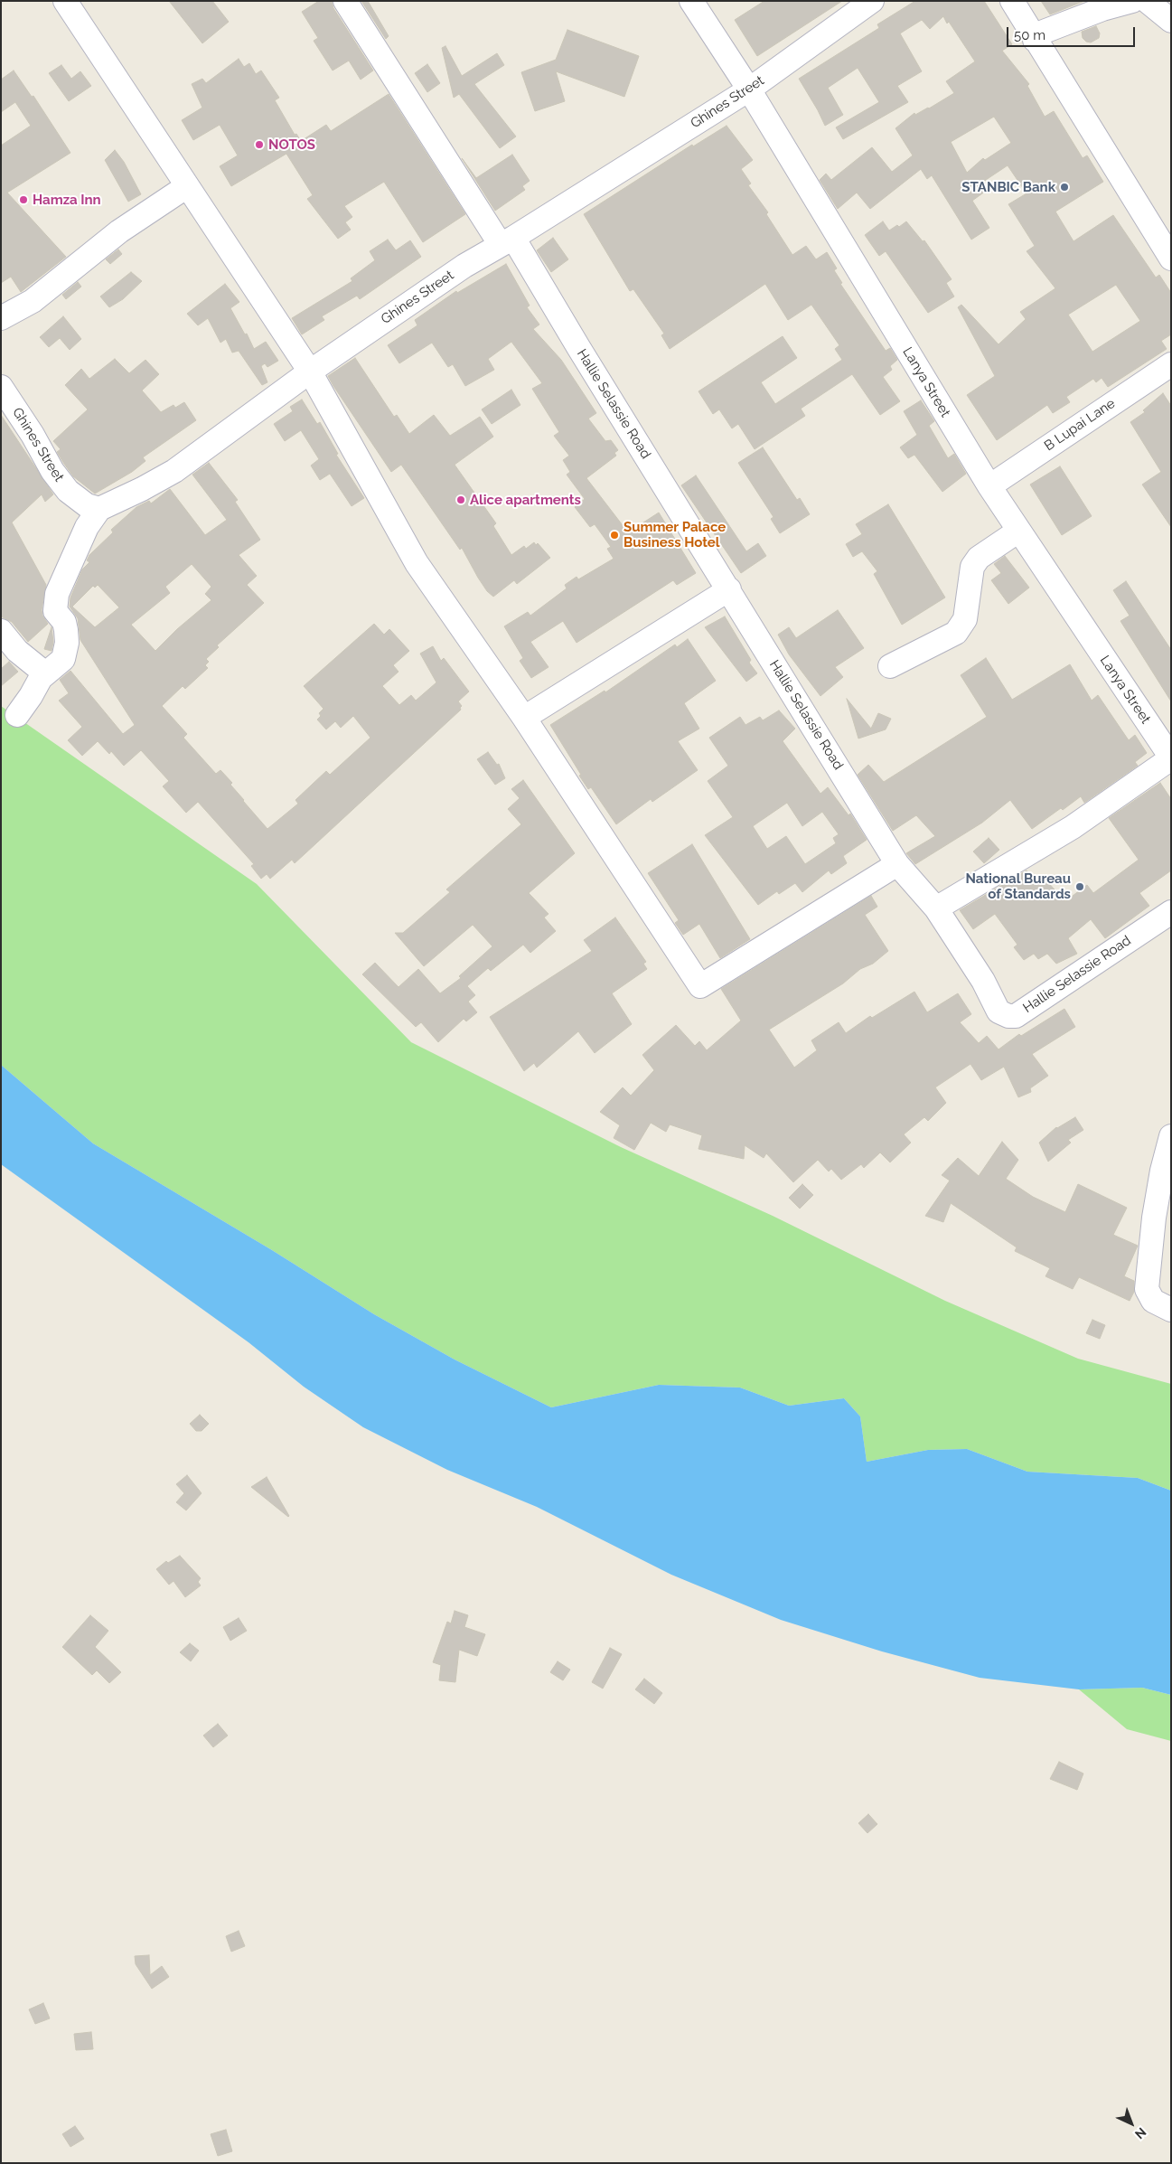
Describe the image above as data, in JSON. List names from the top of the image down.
{
  "streets": {
    "street": [
      "Ghines Street",
      "Lanya Street",
      "Hallie Selassie Road",
      "B Lupai Lane"
    ]
  },
  "crossings": [
    ["Ghines Street", "Lanya Street"],
    ["Ghines Street", "Hallie Selassie Road"],
    ["Lanya Street", "B Lupai Lane"]
  ],
  "places": [
    "NOTOS",
    "STANBIC Bank",
    "Hamza Inn",
    "Alice apartments",
    "Summer Palace Business Hotel",
    "National Bureau of Standards"
  ],
  "scale_bar": "50 m",
  "north": "bottom right"
}
